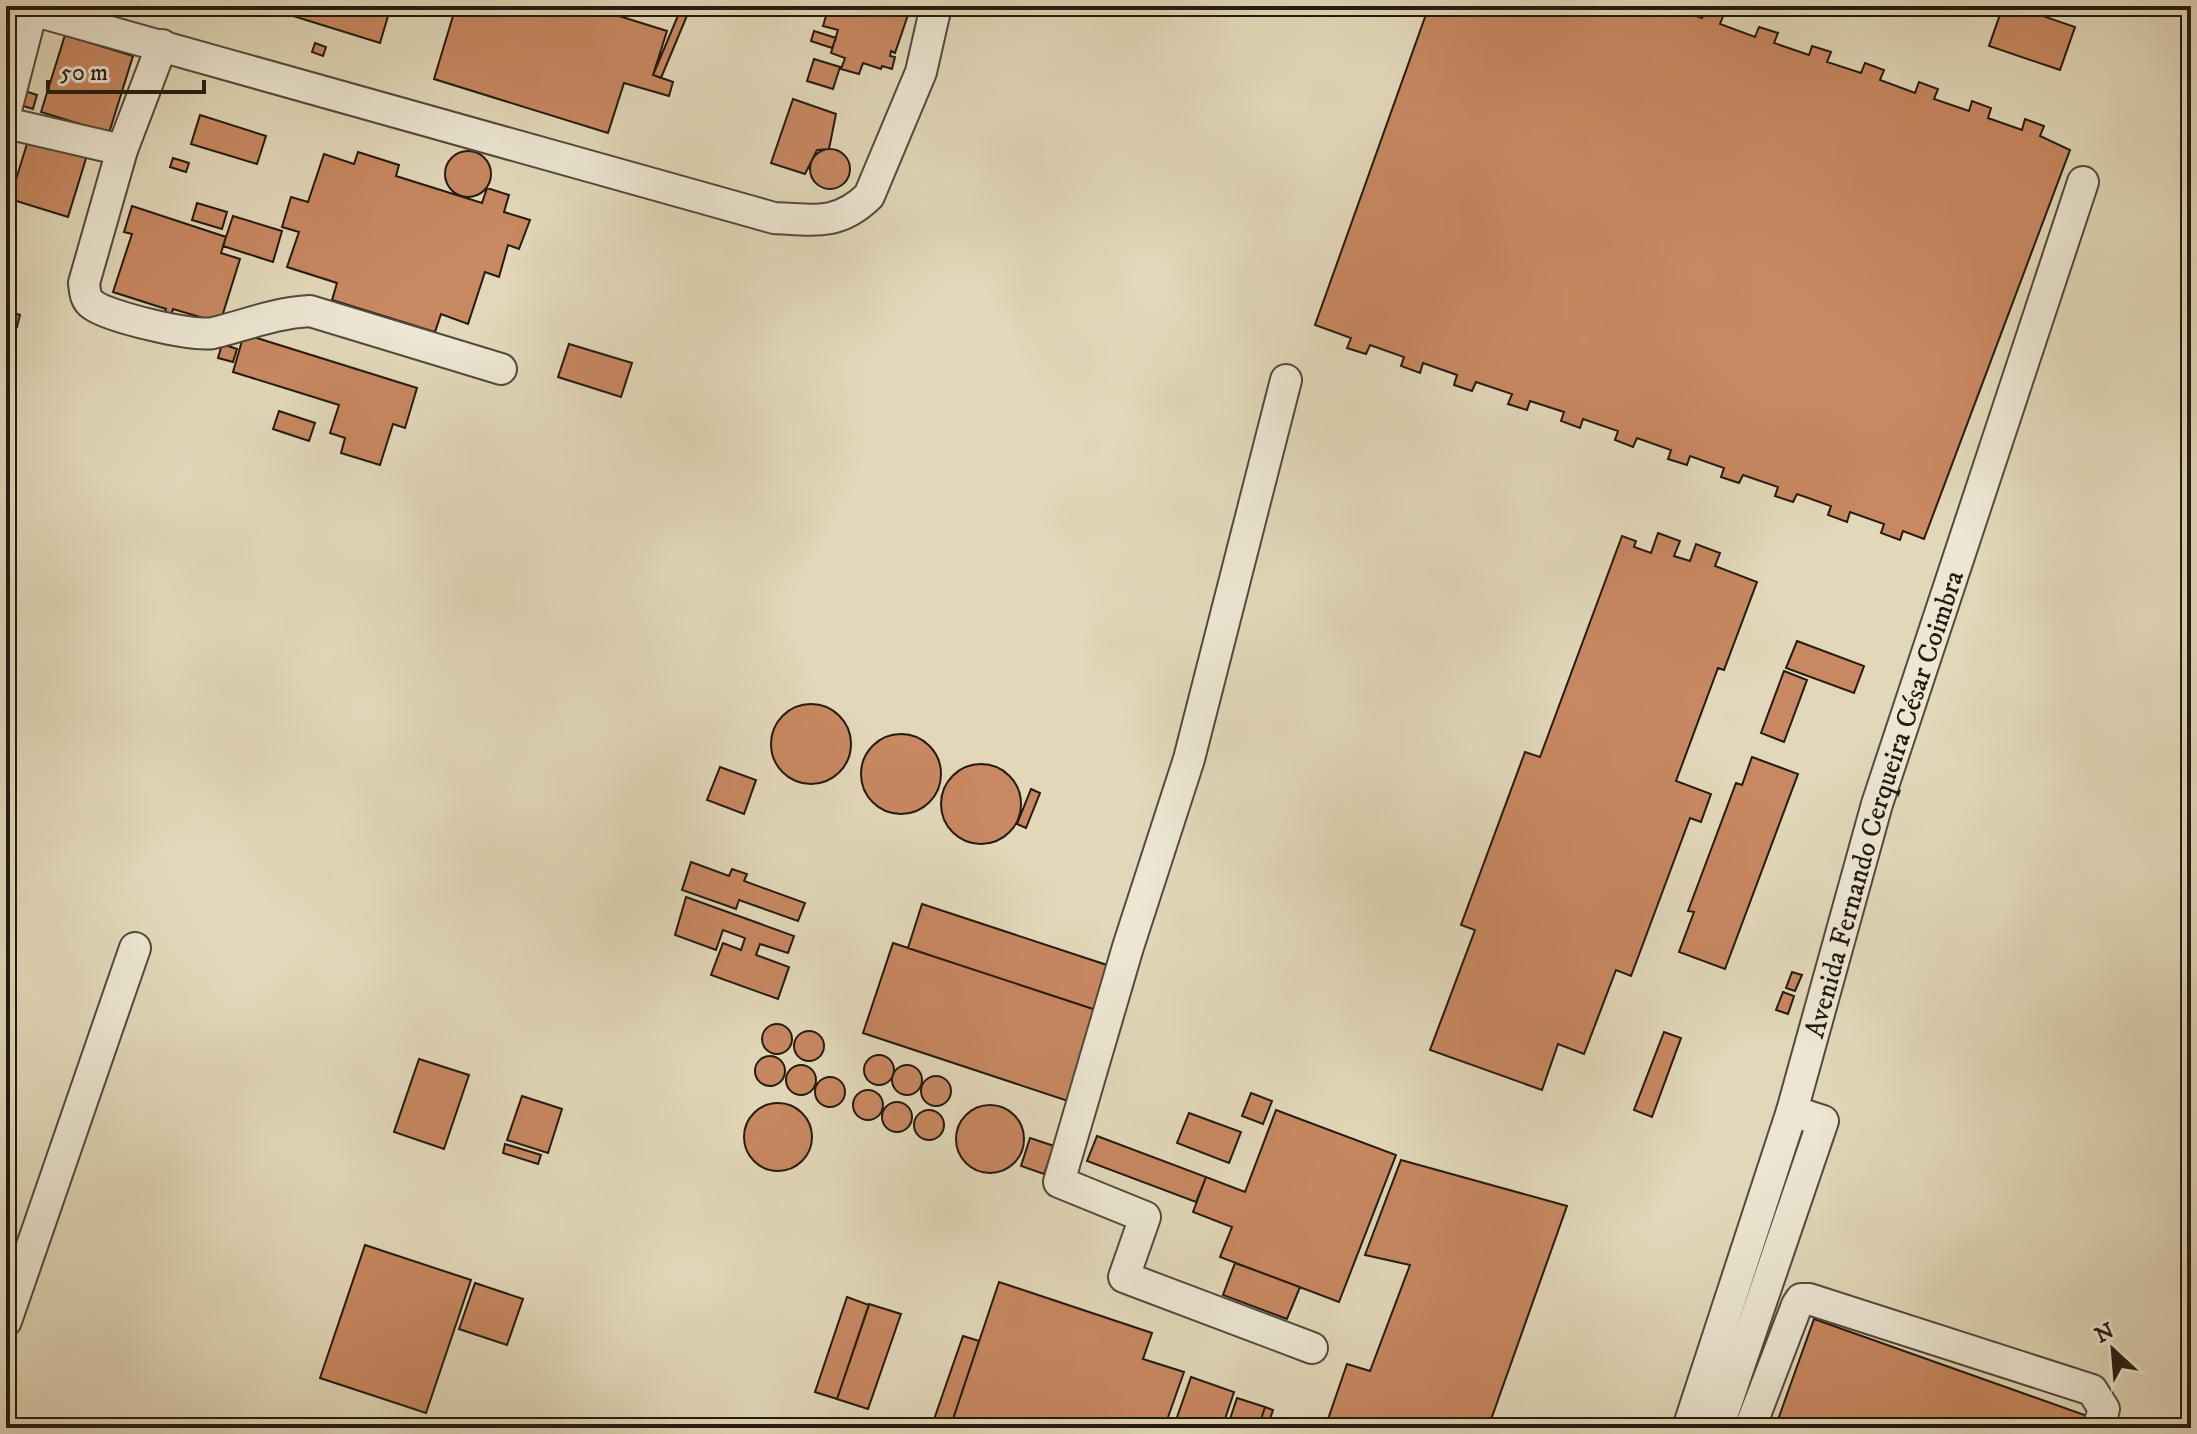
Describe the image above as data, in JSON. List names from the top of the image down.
{
  "streets": {
    "street": ["Avenida Fernando Cerqueira César Coimbra"]
  },
  "scale_bar": "50 m",
  "north": "top left"
}
